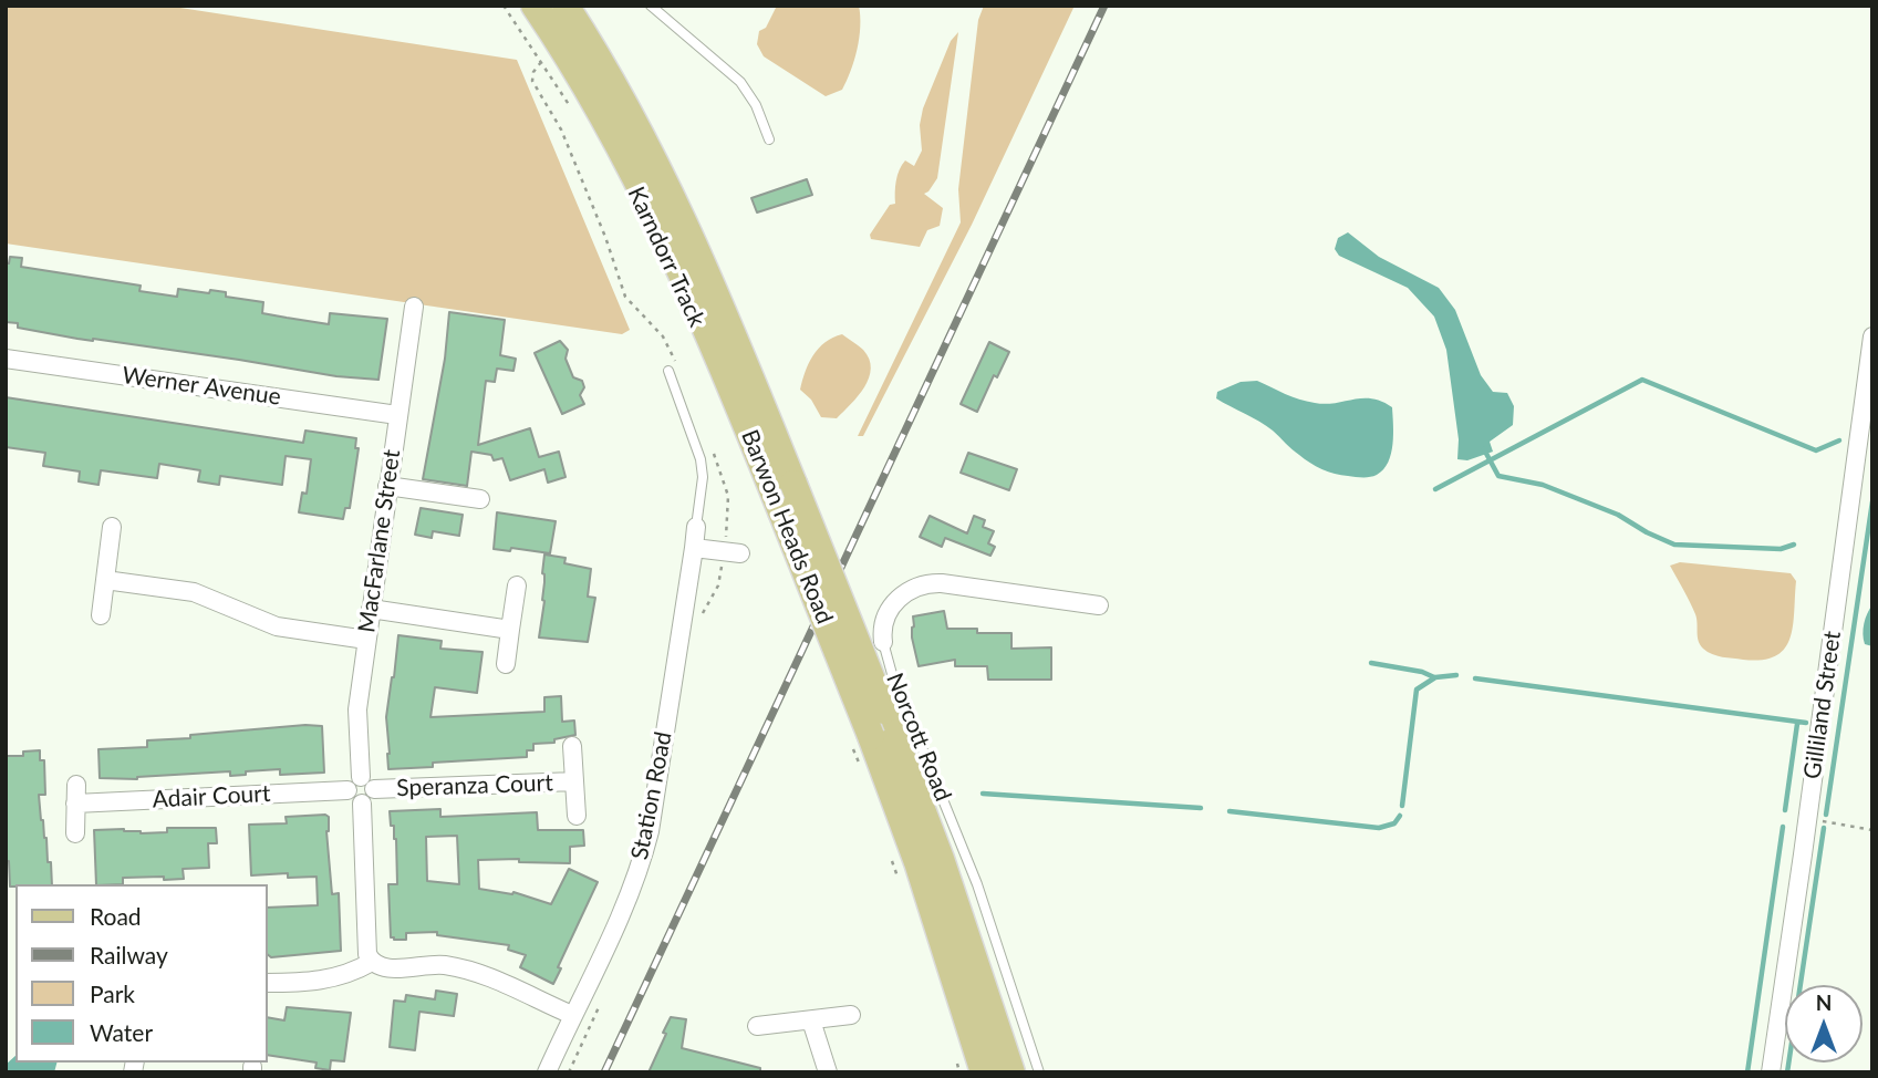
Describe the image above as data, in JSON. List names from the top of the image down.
{
  "streets": {
    "main road": ["Barwon Heads Road"],
    "street": [
      "Werner Avenue",
      "MacFarlane Street",
      "Gilliland Street",
      "Norcott Road",
      "Speranza Court",
      "Station Road",
      "Adair Court"
    ]
  },
  "crossings": [
    ["Werner Avenue", "MacFarlane Street"],
    ["MacFarlane Street", "Speranza Court"],
    ["MacFarlane Street", "Adair Court"],
    ["Speranza Court", "Adair Court"]
  ],
  "legend": [
    "Road",
    "Railway",
    "Park",
    "Water"
  ],
  "north": "top"
}
